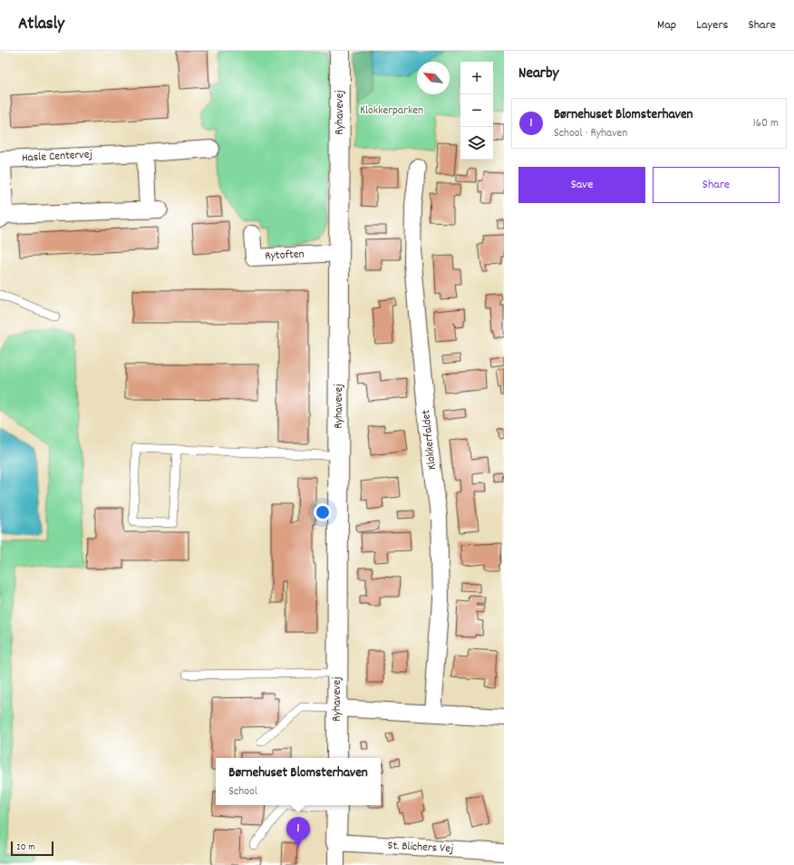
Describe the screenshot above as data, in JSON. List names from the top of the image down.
{
  "streets": {
    "street": [
      "Ryhavevej",
      "Hasle Centervej",
      "Rytoften",
      "Klokkerfaldet",
      "St. Blichers Vej"
    ]
  },
  "crossings": [
    ["Ryhavevej", "Rytoften"]
  ],
  "parks": ["Klokkerparken"],
  "scale_bar": "20 m",
  "north": "top left",
  "page": {
    "header": "Atlasly",
    "nav": ["Map", "Layers", "Share"],
    "heading": "Nearby",
    "map_buttons": ["+", "−"],
    "list": [
      {
        "mark": "1",
        "name": "Børnehuset Blomsterhaven",
        "note": "School · Ryhaven",
        "value": "160 m"
      }
    ],
    "buttons": ["Save", "Share"],
    "popup": ["Børnehuset Blomsterhaven", "School"],
    "pins": "1",
    "scale": "20 m"
  }
}
